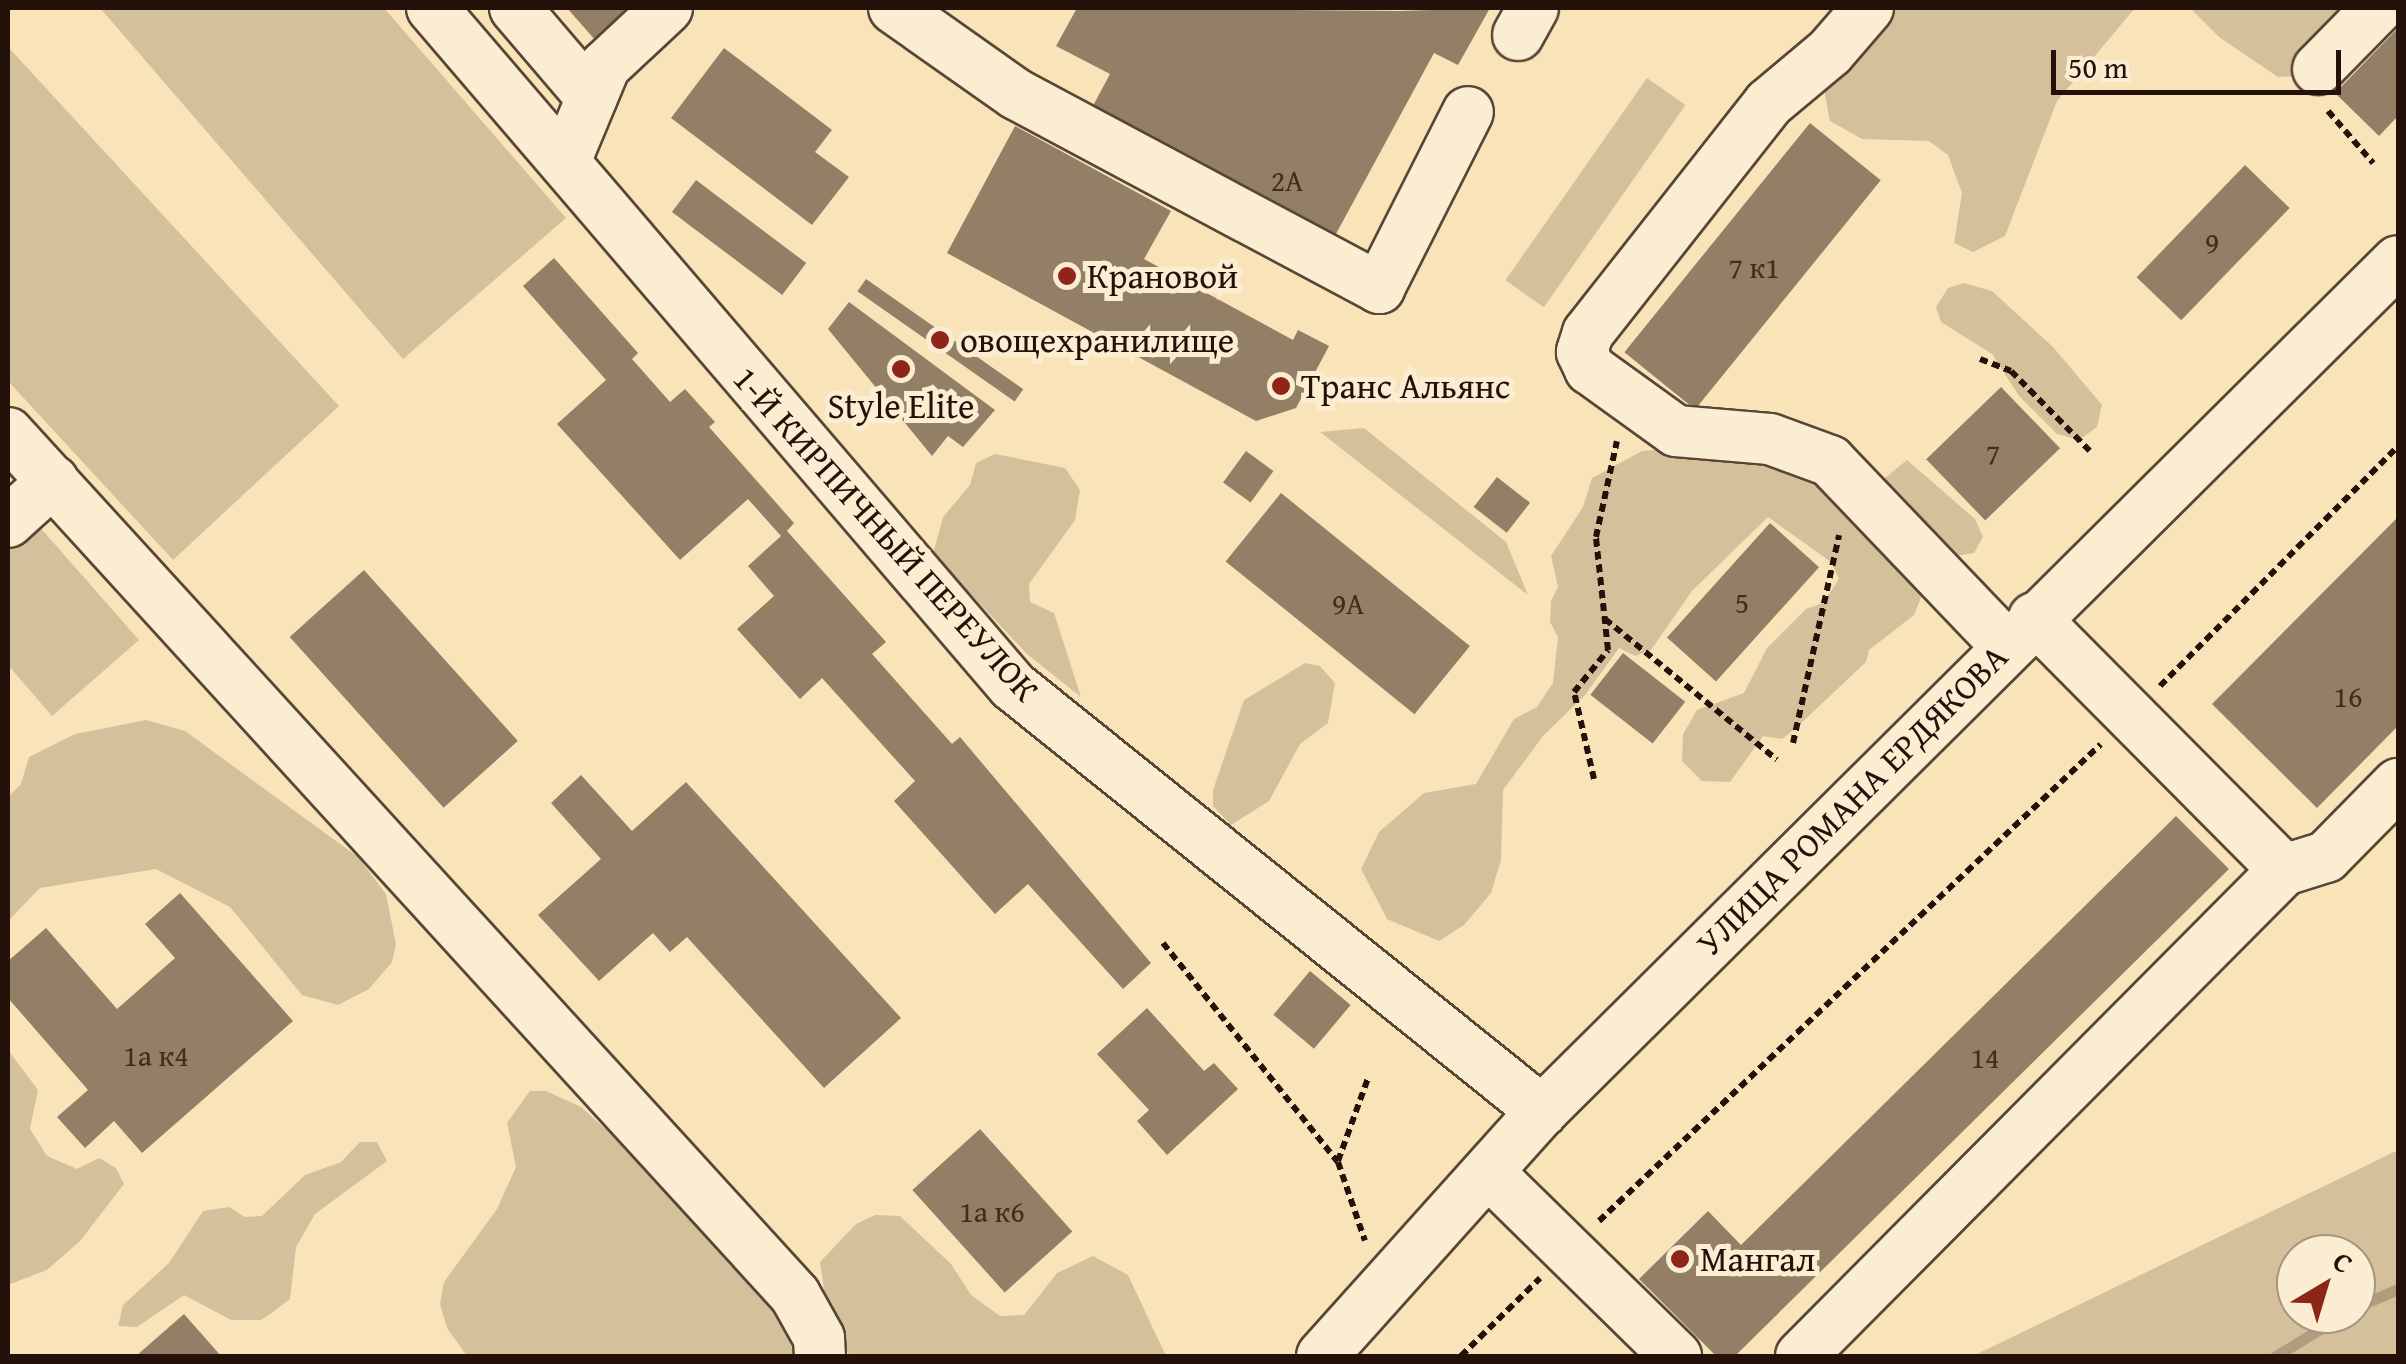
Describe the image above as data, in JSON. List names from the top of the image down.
{
  "streets": {
    "street": ["1-Й КИРПИЧНЫЙ ПЕРЕУЛОК", "УЛИЦА РОМАНА ЕРДЯКОВА"]
  },
  "crossings": [
    ["1-Й КИРПИЧНЫЙ ПЕРЕУЛОК", "УЛИЦА РОМАНА ЕРДЯКОВА"]
  ],
  "places": [
    "Крановой",
    "овощехранилище",
    "Style Elite",
    "Транс Альянс",
    "Мангал"
  ],
  "house_numbers": [
    "2А",
    "9",
    "7 к1",
    "7",
    "5",
    "9А",
    "16",
    "1а к4",
    "14",
    "1а к6"
  ],
  "scale_bar": "50 m",
  "north": "top right"
}
